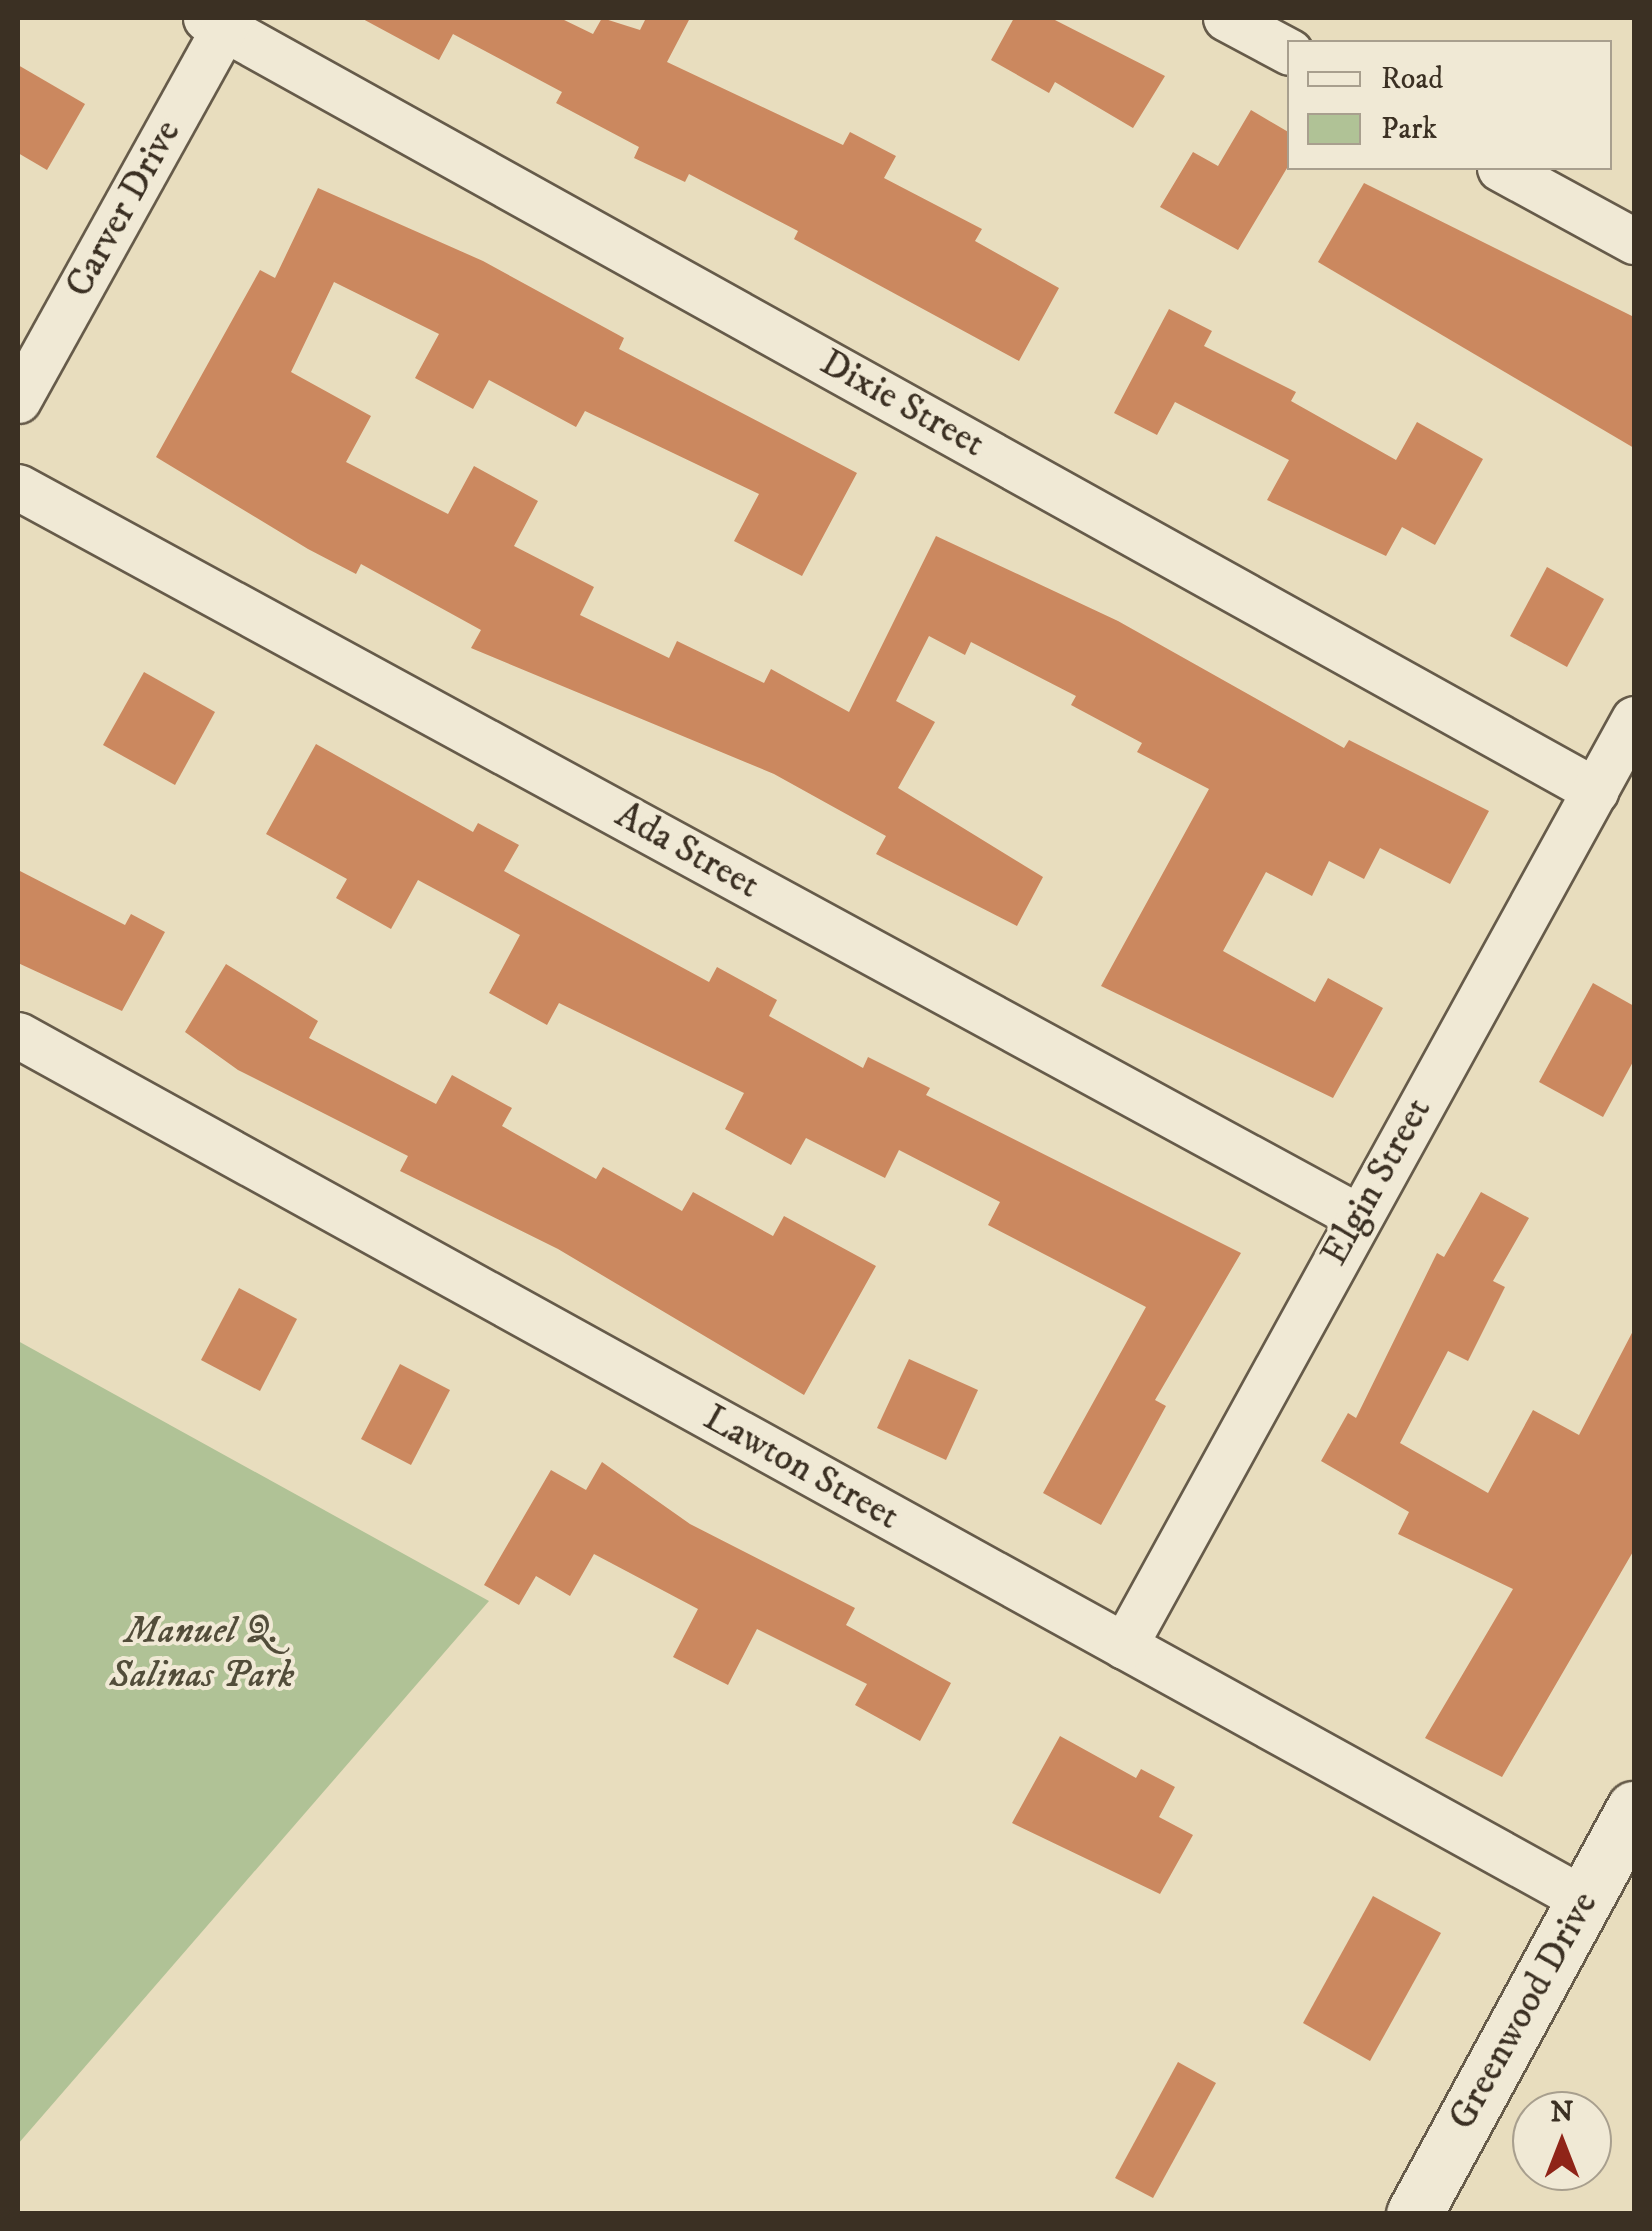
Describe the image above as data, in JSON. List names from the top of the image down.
{
  "streets": {
    "main road": ["Greenwood Drive"],
    "street": [
      "Carver Drive",
      "Dixie Street",
      "Ada Street",
      "Elgin Street",
      "Lawton Street"
    ]
  },
  "crossings": [
    ["Carver Drive", "Dixie Street"],
    ["Dixie Street", "Elgin Street"],
    ["Ada Street", "Elgin Street"],
    ["Elgin Street", "Lawton Street"],
    ["Lawton Street", "Greenwood Drive"]
  ],
  "parks": ["Manuel Q. Salinas Park"],
  "legend": ["Road", "Park"],
  "north": "top"
}
